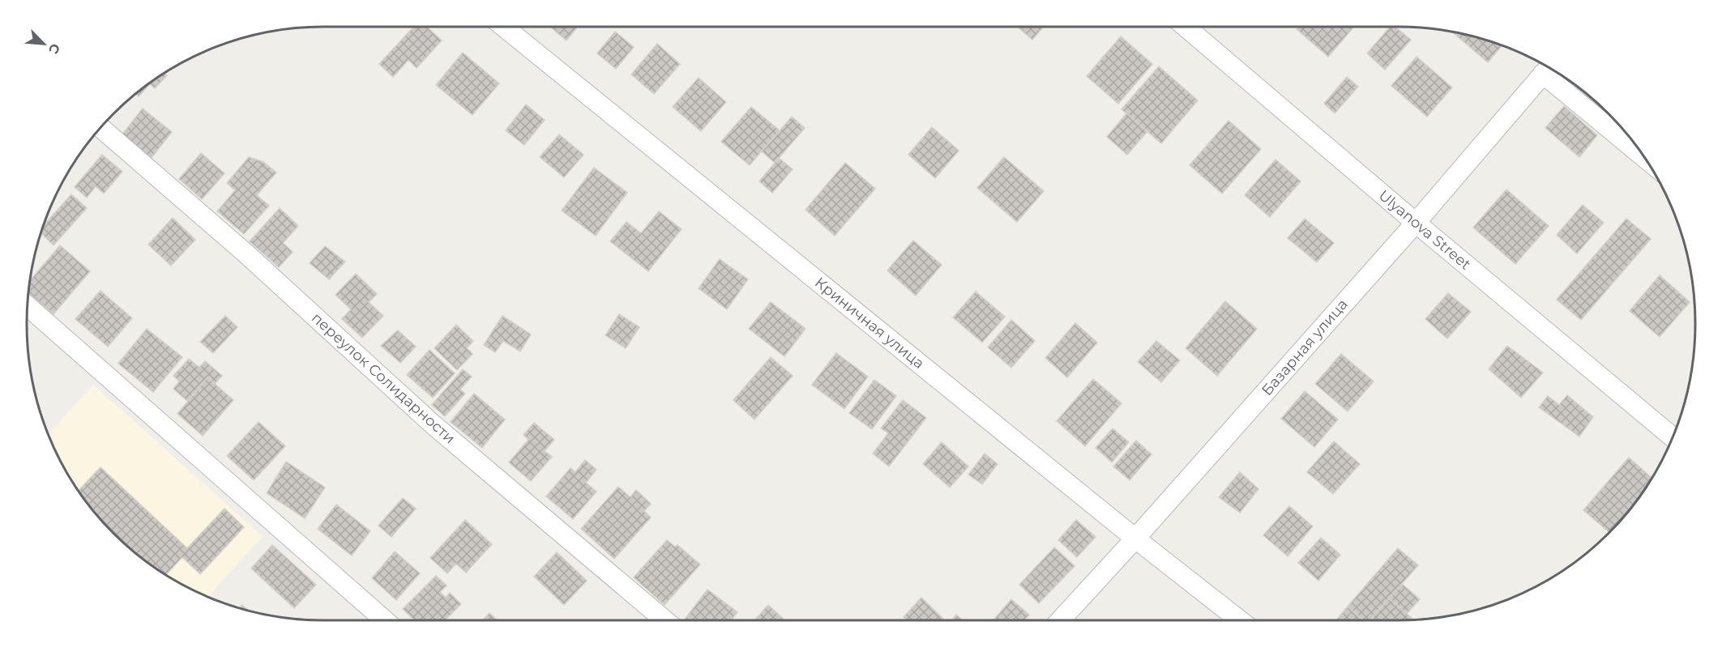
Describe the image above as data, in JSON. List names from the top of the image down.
{
  "streets": {
    "street": [
      "Ulyanova Street",
      "Криничная улица",
      "Базарная улица",
      "переулок Солидарности"
    ]
  },
  "crossings": [
    ["Ulyanova Street", "Базарная улица"],
    ["Криничная улица", "Базарная улица"]
  ],
  "north": "bottom right"
}
